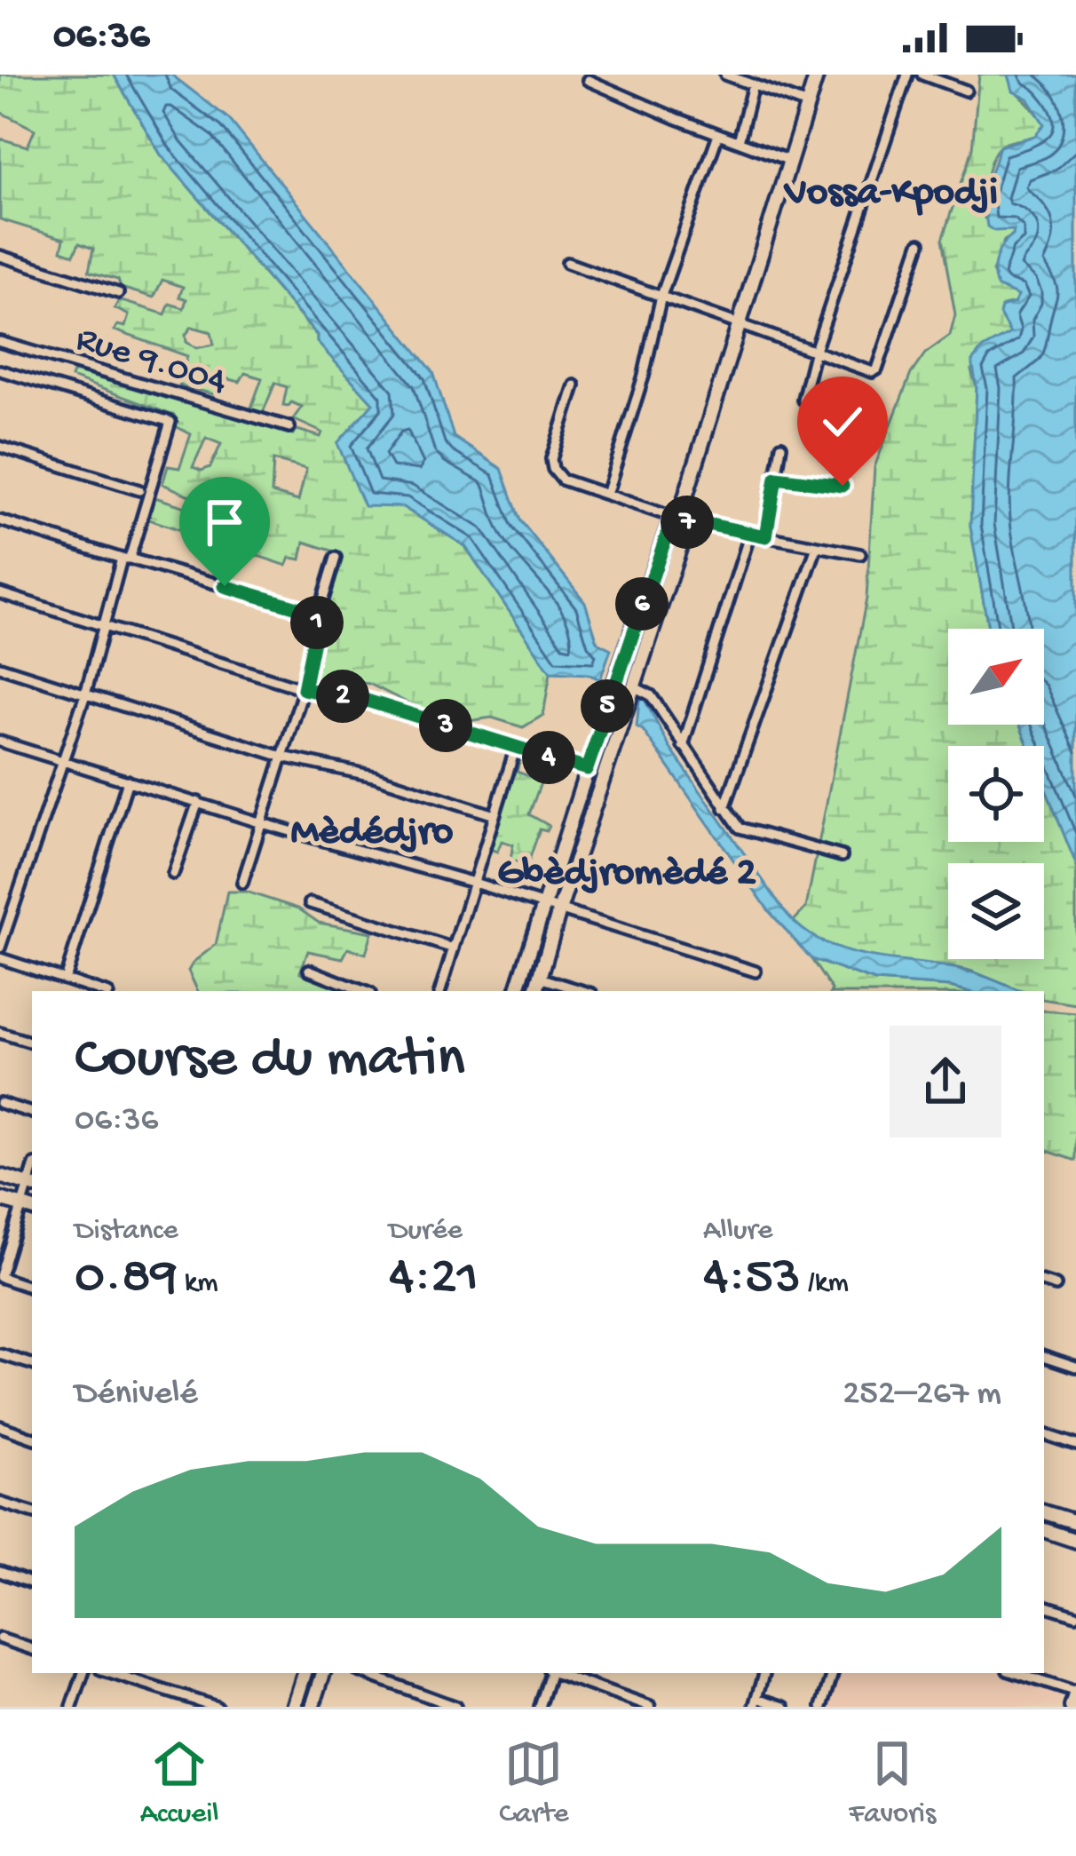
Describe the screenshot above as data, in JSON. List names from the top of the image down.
{
  "streets": {
    "street": ["Rue 9.004"]
  },
  "districts": ["Vossa-Kpodji", "Mèdédjro", "Gbèdjromèdé 2"],
  "north": "top right",
  "page": {
    "status": "06:36",
    "pins": [
      "7",
      "6",
      "1",
      "2",
      "5",
      "3",
      "4"
    ],
    "heading": ["Course du matin", "06:36"],
    "stats": [
      ["Distance", "0.89 km"],
      ["Durée", "4:21"],
      ["Allure", "4:53 /km"]
    ],
    "chart": ["Dénivelé", "252–267 m"],
    "tabs": ["Accueil", "Carte", "Favoris"]
  }
}
